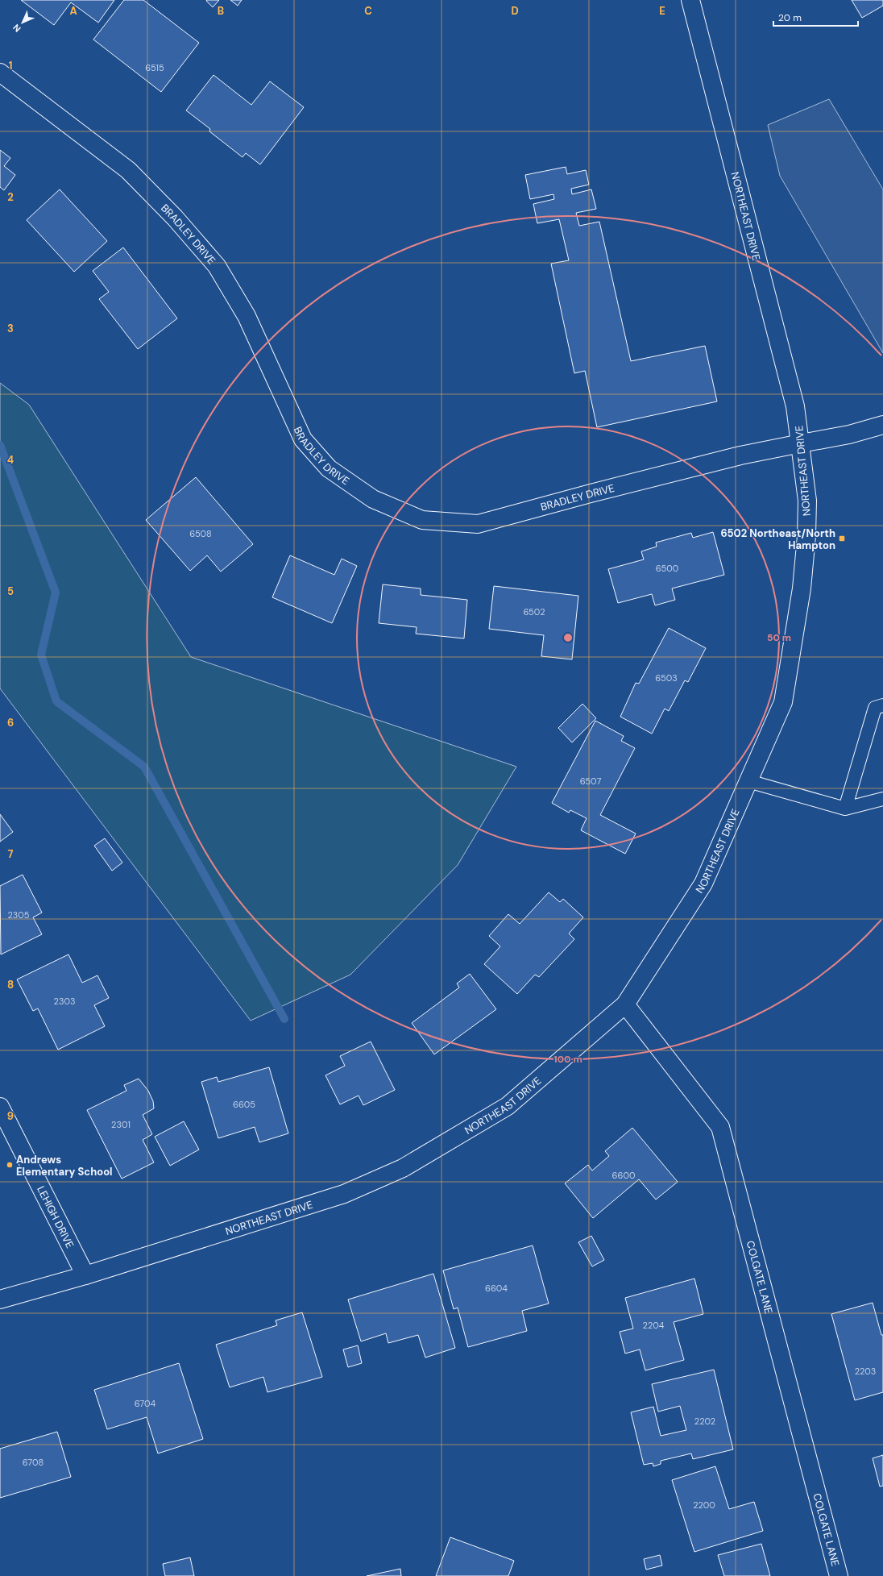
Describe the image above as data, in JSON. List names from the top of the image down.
{
  "streets": {
    "street": [
      "NORTHEAST DRIVE",
      "BRADLEY DRIVE",
      "LEHIGH DRIVE",
      "COLGATE LANE"
    ]
  },
  "crossings": [
    ["NORTHEAST DRIVE", "BRADLEY DRIVE"],
    ["NORTHEAST DRIVE", "LEHIGH DRIVE"],
    ["NORTHEAST DRIVE", "COLGATE LANE"]
  ],
  "places": {
    "transit": ["6502 Northeast/North Hampton"],
    "other": ["Andrews Elementary School"]
  },
  "house_numbers": [
    "6515",
    "6508",
    "6500",
    "6502",
    "6503",
    "6507",
    "2305",
    "2303",
    "6605",
    "2301",
    "6600",
    "6604",
    "2204",
    "2203",
    "6704",
    "2202",
    "6708",
    "2200"
  ],
  "scale_bar": "20 m",
  "north": "bottom left",
  "grid": {
    "columns": [
      "A",
      "B",
      "C",
      "D",
      "E"
    ],
    "rows": [
      "1",
      "2",
      "3",
      "4",
      "5",
      "6",
      "7",
      "8",
      "9"
    ]
  },
  "rings": ["50 m", "100 m"]
}
